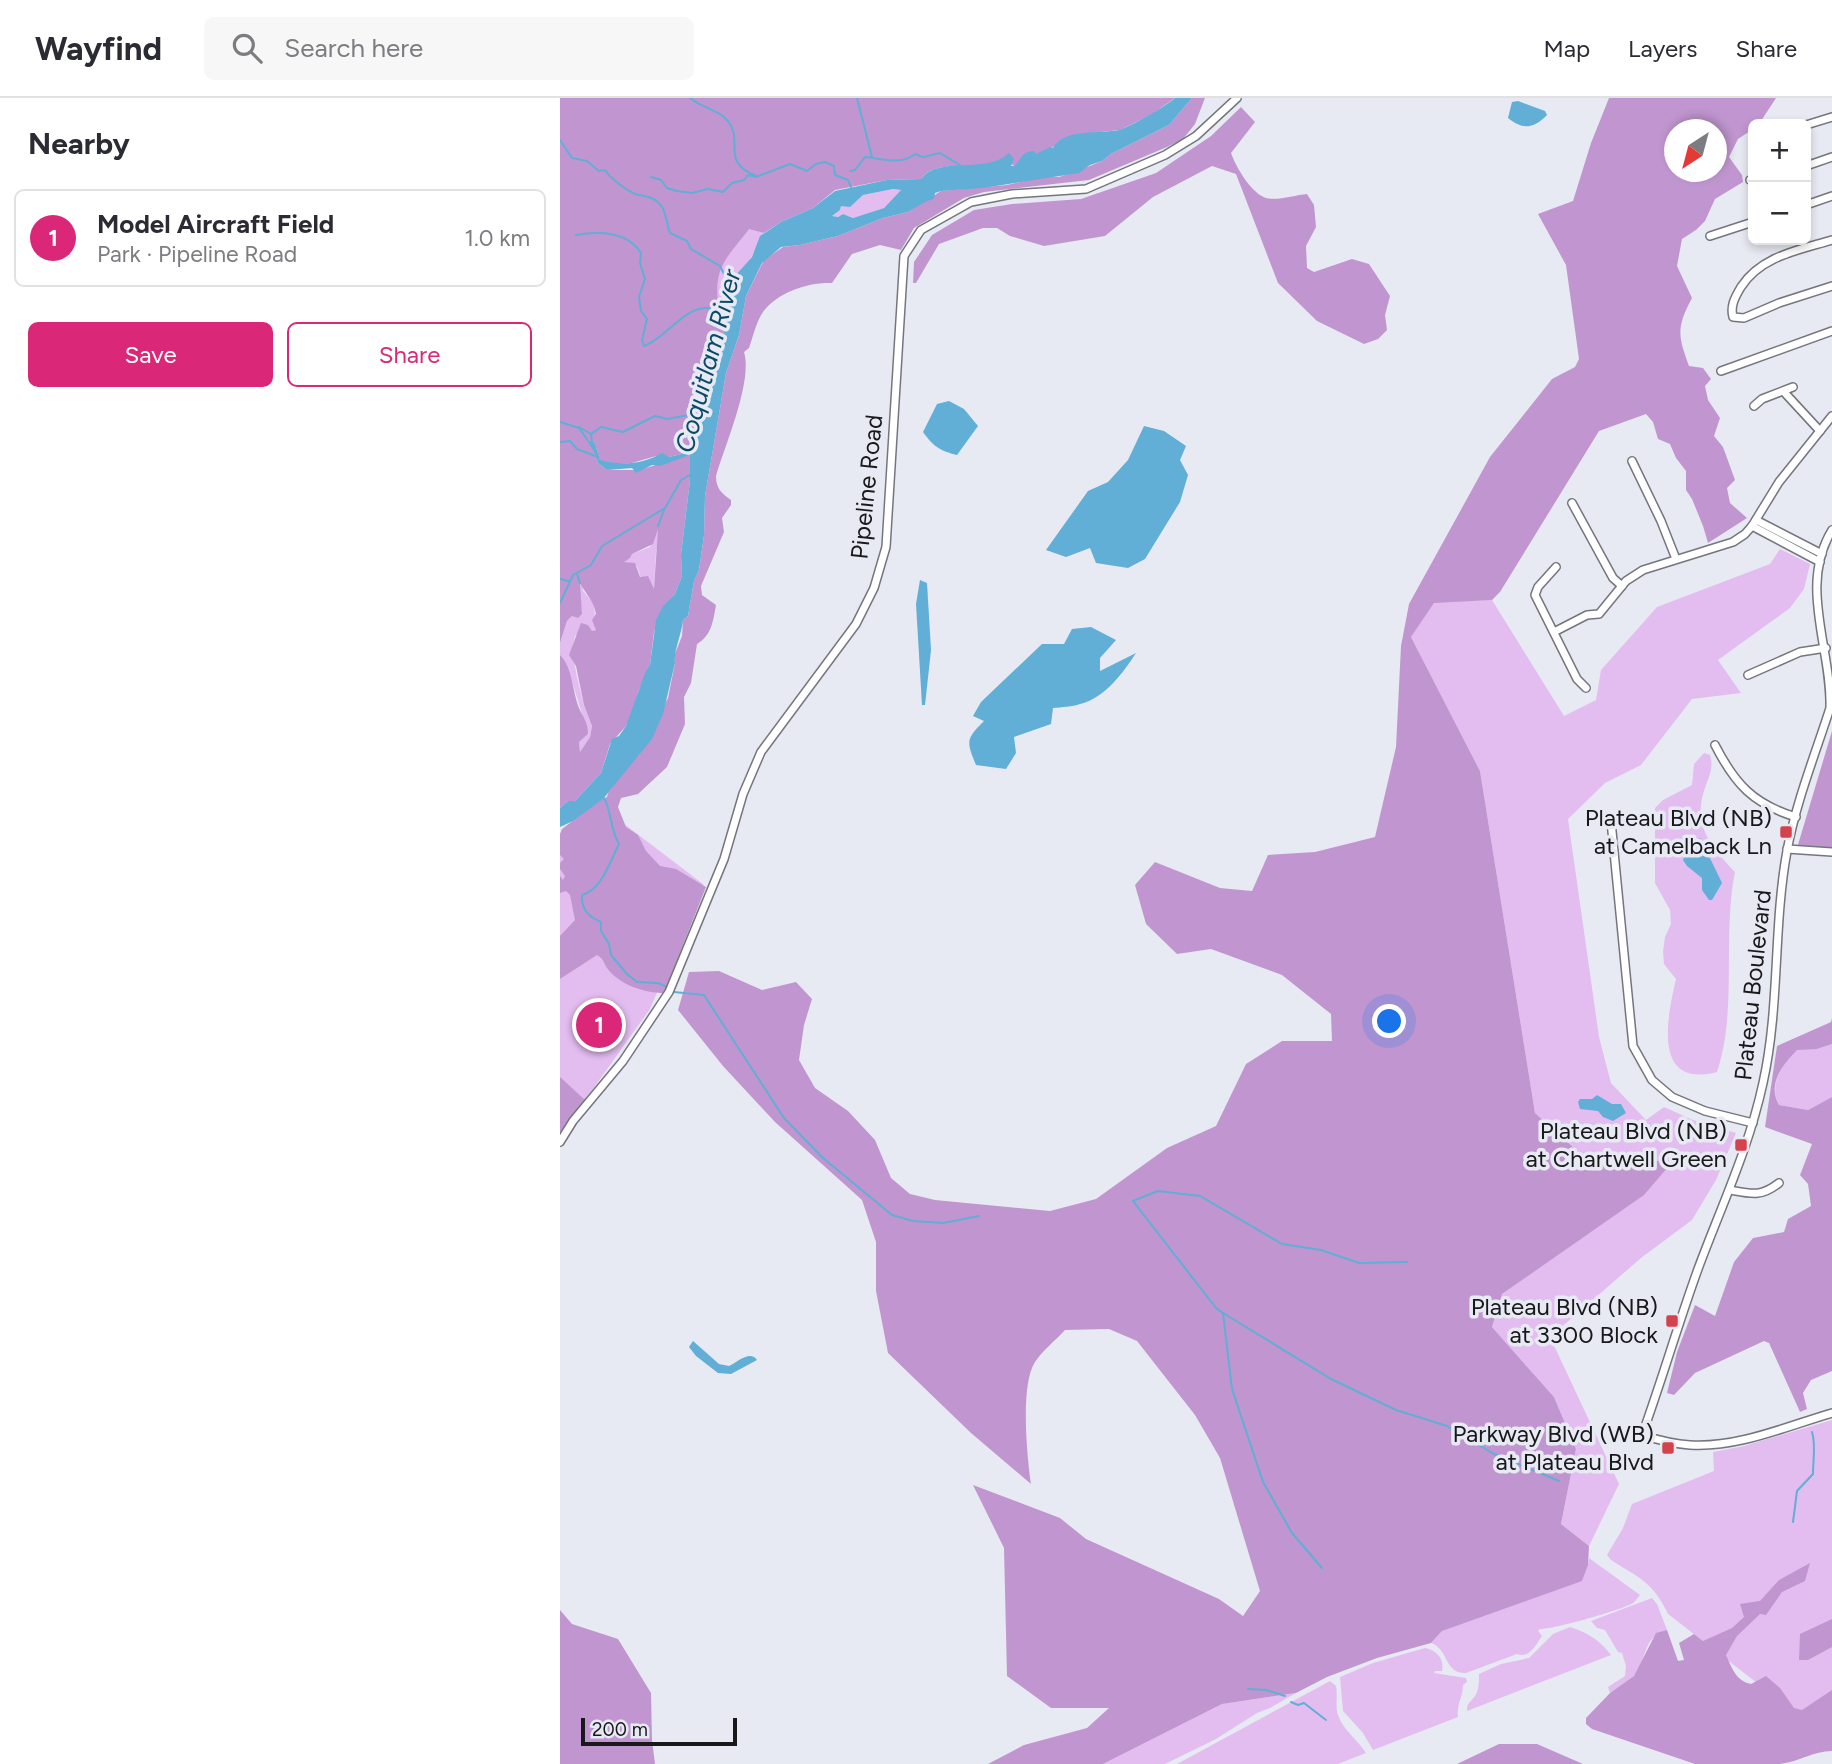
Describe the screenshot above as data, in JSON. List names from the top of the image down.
{
  "streets": {
    "street": ["Pipeline Road", "Plateau Boulevard"]
  },
  "water": ["Coquitlam River"],
  "places": {
    "transit": [
      "Plateau Blvd (NB) at Camelback Ln",
      "Plateau Blvd (NB) at Chartwell Green",
      "Plateau Blvd (NB) at 3300 Block",
      "Parkway Blvd (WB) at Plateau Blvd"
    ]
  },
  "scale_bar": "200 m",
  "north": "bottom left",
  "page": {
    "header": "Wayfind",
    "search": "Search here",
    "nav": ["Map", "Layers", "Share"],
    "heading": "Nearby",
    "map_buttons": ["+", "−"],
    "list": [
      {
        "mark": "1",
        "name": "Model Aircraft Field",
        "note": "Park · Pipeline Road",
        "value": "1.0 km"
      }
    ],
    "buttons": ["Save", "Share"],
    "pins": "1",
    "scale": "200 m"
  }
}
